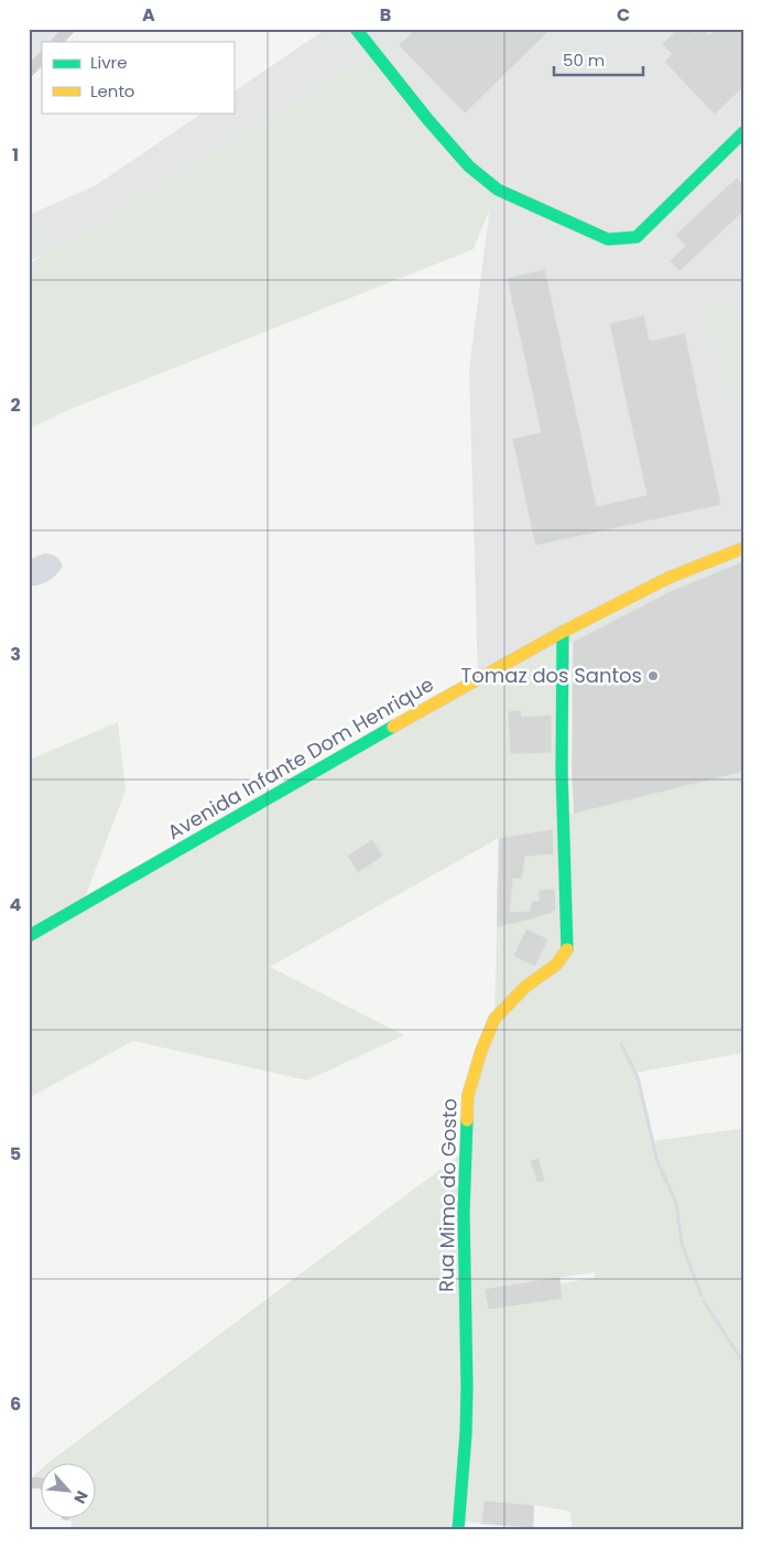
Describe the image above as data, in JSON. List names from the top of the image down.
{
  "streets": {
    "street": ["Avenida Infante Dom Henrique", "Rua Mimo do Gosto"]
  },
  "crossings": [
    ["Avenida Infante Dom Henrique", "Rua Mimo do Gosto"]
  ],
  "places": ["Tomaz dos Santos"],
  "legend": ["Livre", "Lento"],
  "scale_bar": "50 m",
  "north": "bottom right",
  "grid": {
    "columns": ["A", "B", "C"],
    "rows": [
      "1",
      "2",
      "3",
      "4",
      "5",
      "6"
    ]
  }
}
